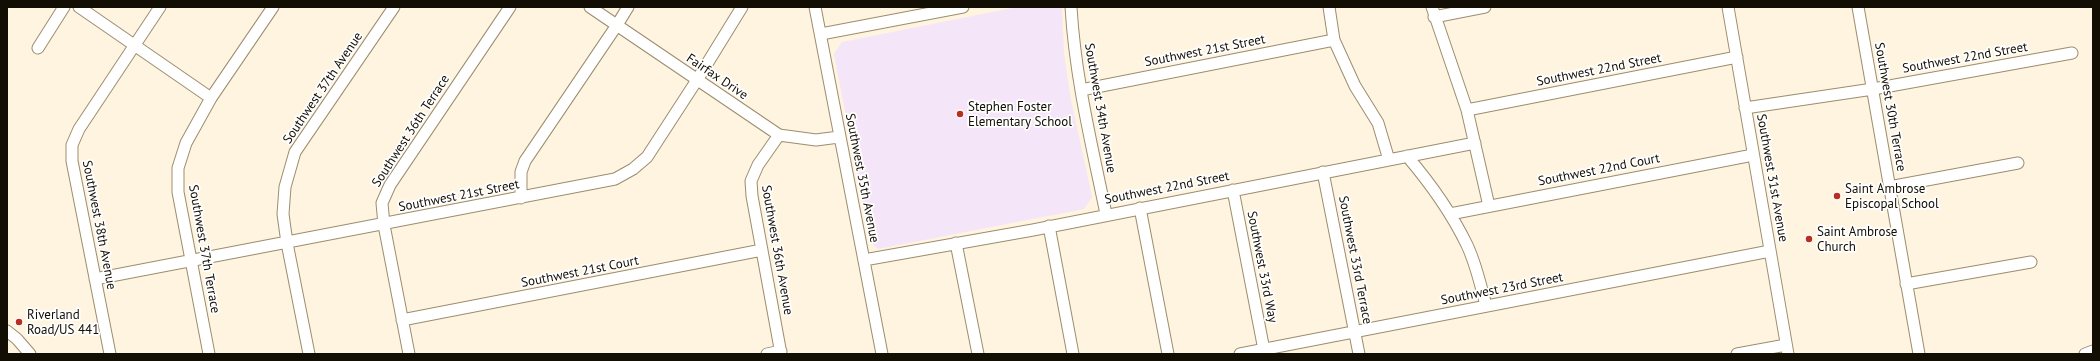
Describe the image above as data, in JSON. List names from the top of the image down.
{
  "streets": {
    "street": [
      "Southwest 21st Street",
      "Southwest 22nd Street",
      "Fairfax Drive",
      "Southwest 37th Avenue",
      "Southwest 30th Terrace",
      "Southwest 34th Avenue",
      "Southwest 36th Terrace",
      "Southwest 22nd Court",
      "Southwest 35th Avenue",
      "Southwest 31st Avenue",
      "Southwest 38th Avenue",
      "Southwest 37th Terrace",
      "Southwest 36th Avenue",
      "Southwest 33rd Terrace",
      "Southwest 33rd Way",
      "Southwest 21st Court",
      "Southwest 23rd Street"
    ]
  },
  "crossings": [
    ["Southwest 21st Street", "Fairfax Drive"],
    ["Southwest 21st Street", "Southwest 37th Avenue"],
    ["Southwest 21st Street", "Southwest 34th Avenue"],
    ["Southwest 21st Street", "Southwest 36th Terrace"],
    ["Southwest 21st Street", "Southwest 38th Avenue"],
    ["Southwest 21st Street", "Southwest 37th Terrace"],
    ["Southwest 22nd Street", "Southwest 30th Terrace"],
    ["Southwest 22nd Street", "Southwest 34th Avenue"],
    ["Southwest 22nd Street", "Southwest 35th Avenue"],
    ["Southwest 22nd Street", "Southwest 31st Avenue"],
    ["Southwest 22nd Street", "Southwest 33rd Terrace"],
    ["Southwest 22nd Street", "Southwest 33rd Way"],
    ["Fairfax Drive", "Southwest 35th Avenue"],
    ["Fairfax Drive", "Southwest 36th Avenue"],
    ["Southwest 36th Terrace", "Southwest 21st Court"],
    ["Southwest 22nd Court", "Southwest 31st Avenue"],
    ["Southwest 31st Avenue", "Southwest 23rd Street"],
    ["Southwest 36th Avenue", "Southwest 21st Court"],
    ["Southwest 33rd Terrace", "Southwest 23rd Street"],
    ["Southwest 33rd Way", "Southwest 23rd Street"]
  ],
  "places": [
    "Stephen Foster Elementary School",
    "Saint Ambrose Episcopal School",
    "Saint Ambrose Church",
    "Riverland Road/US 441"
  ]
}
